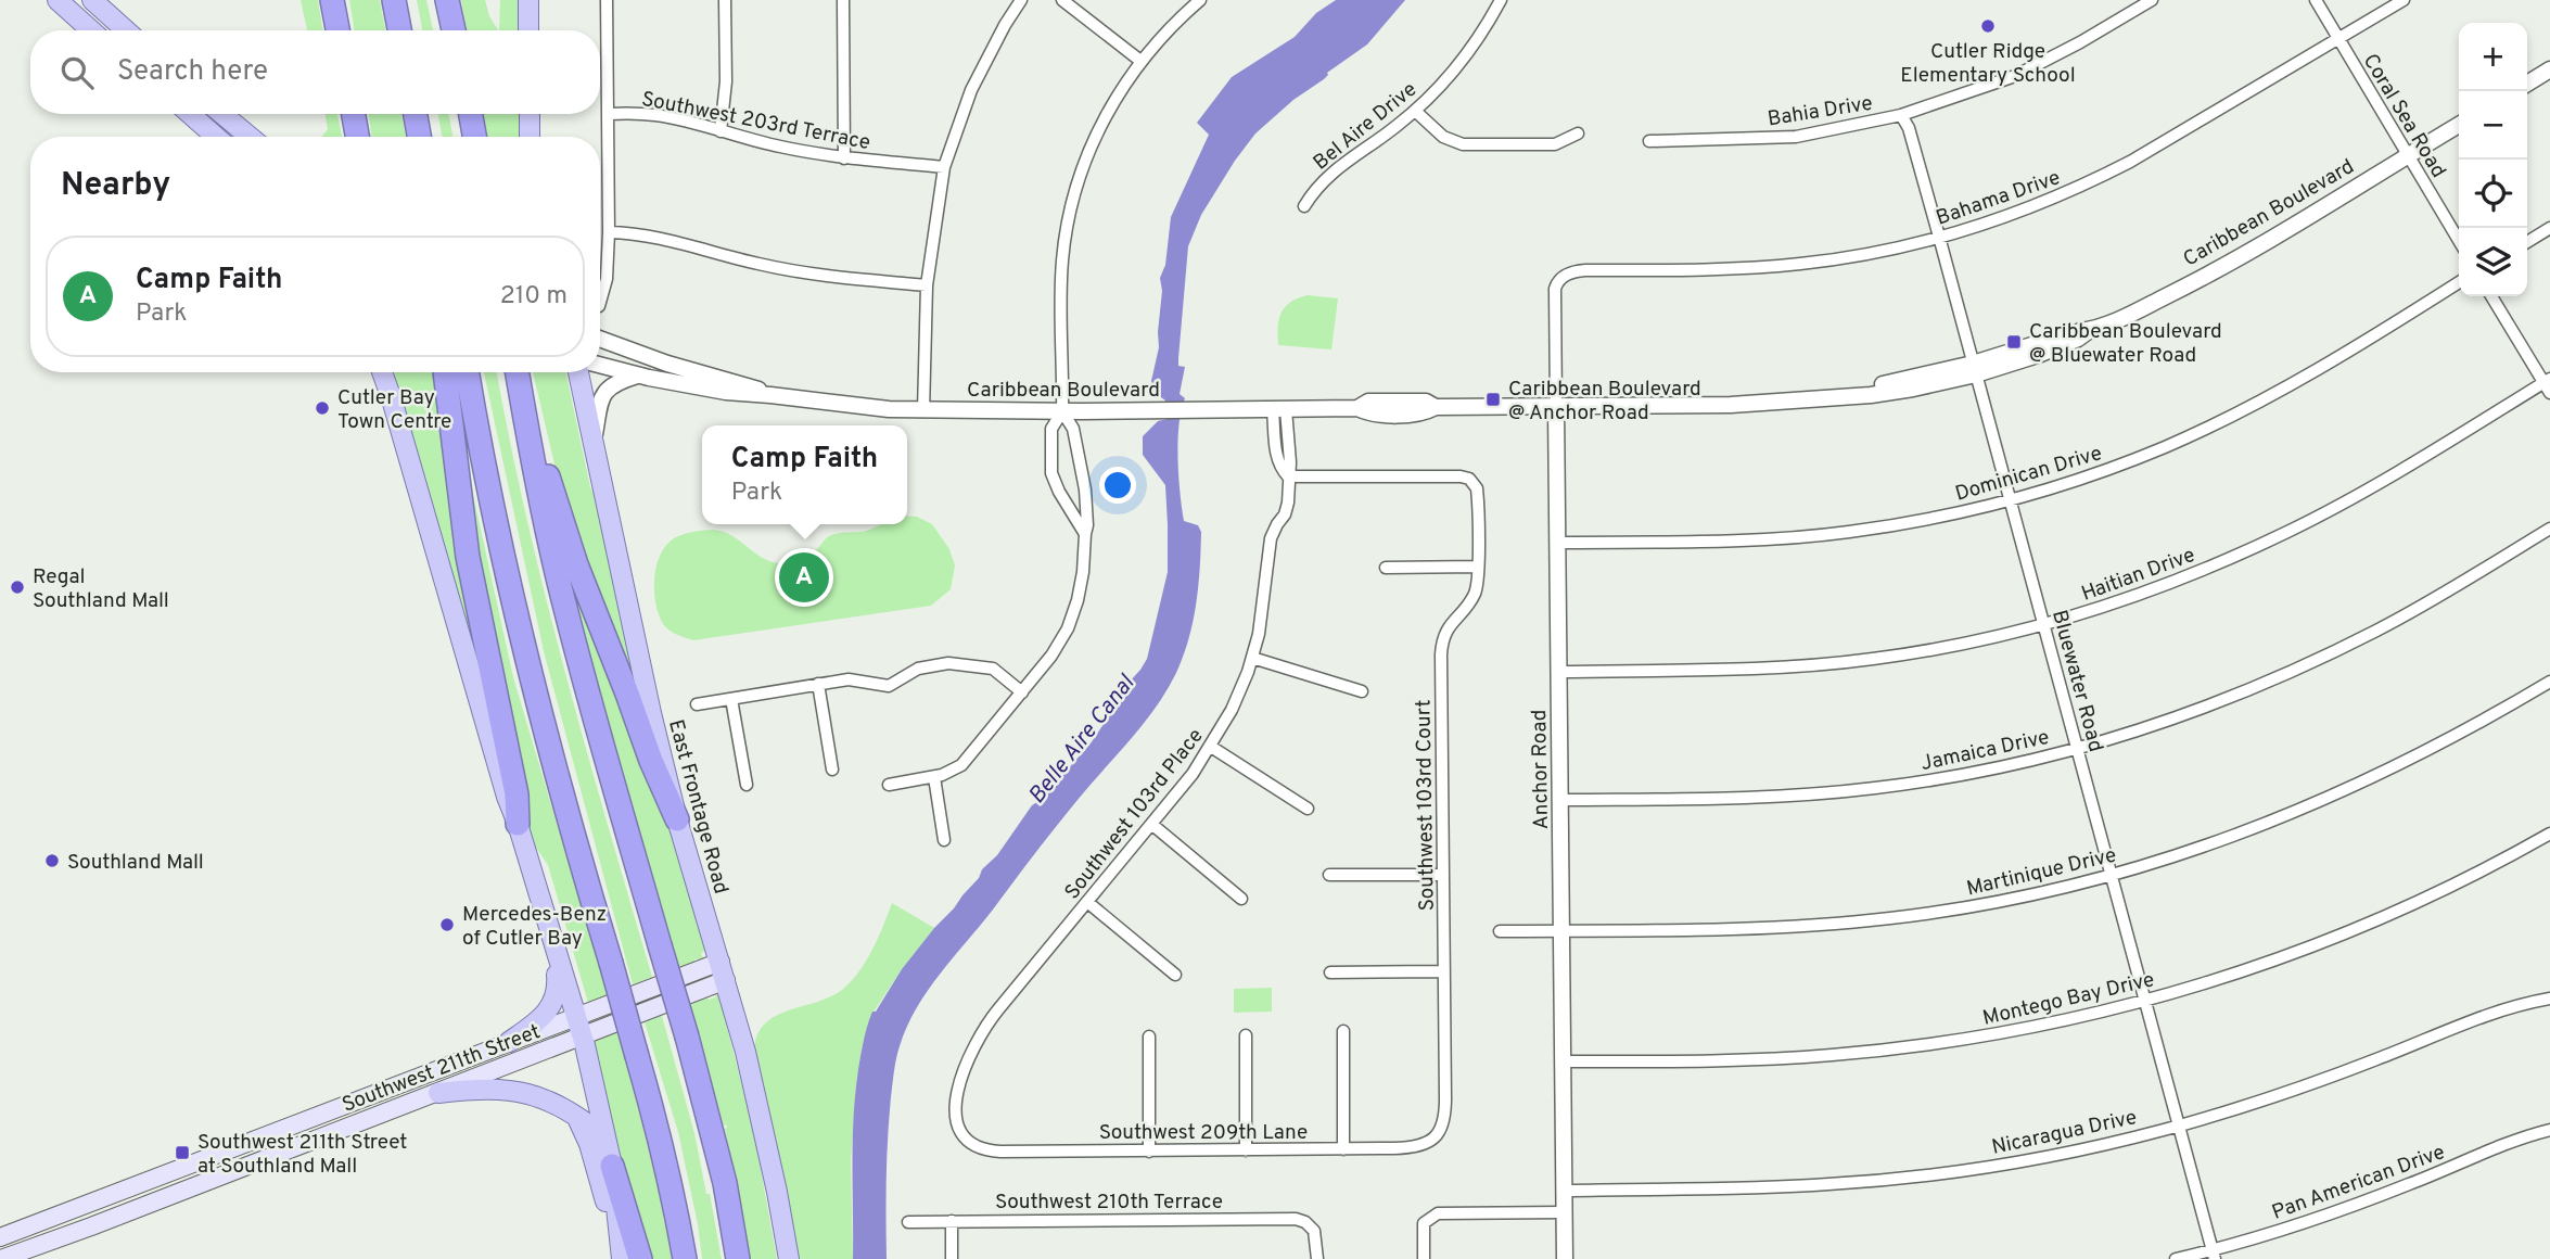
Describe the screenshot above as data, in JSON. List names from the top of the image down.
{
  "streets": {
    "main road": ["East Frontage Road", "Southwest 211th Street"],
    "street": [
      "Bahia Drive",
      "Coral Sea Road",
      "Southwest 203rd Terrace",
      "Bel Aire Drive",
      "Bahama Drive",
      "Caribbean Boulevard",
      "Dominican Drive",
      "Haitian Drive",
      "Bluewater Road",
      "Jamaica Drive",
      "Anchor Road",
      "Southwest 103rd Court",
      "Southwest 103rd Place",
      "Martinique Drive",
      "Montego Bay Drive",
      "Southwest 209th Lane",
      "Nicaragua Drive",
      "Pan American Drive",
      "Southwest 210th Terrace"
    ]
  },
  "crossings": [
    ["Bahia Drive", "Bluewater Road"],
    ["Coral Sea Road", "Bahama Drive"],
    ["Coral Sea Road", "Caribbean Boulevard"],
    ["Bahama Drive", "Bluewater Road"],
    ["Bahama Drive", "Anchor Road"],
    ["Caribbean Boulevard", "Bluewater Road"],
    ["Caribbean Boulevard", "Anchor Road"],
    ["Caribbean Boulevard", "Southwest 103rd Place"],
    ["Dominican Drive", "Bluewater Road"],
    ["Dominican Drive", "Anchor Road"],
    ["Haitian Drive", "Bluewater Road"],
    ["Haitian Drive", "Anchor Road"],
    ["Bluewater Road", "Jamaica Drive"],
    ["Bluewater Road", "Martinique Drive"],
    ["Bluewater Road", "Montego Bay Drive"],
    ["Bluewater Road", "Nicaragua Drive"],
    ["Bluewater Road", "Pan American Drive"],
    ["Jamaica Drive", "Anchor Road"],
    ["Anchor Road", "Martinique Drive"],
    ["Anchor Road", "Montego Bay Drive"],
    ["Anchor Road", "Nicaragua Drive"],
    ["Southwest 103rd Court", "Southwest 103rd Place"],
    ["Southwest 103rd Court", "Southwest 209th Lane"],
    ["East Frontage Road", "Southwest 211th Street"],
    ["Southwest 103rd Place", "Southwest 209th Lane"]
  ],
  "water": ["Belle Aire Canal"],
  "places": {
    "other": [
      "Cutler Ridge Elementary School",
      "Cutler Bay Town Centre",
      "Regal Southland Mall",
      "Southland Mall",
      "Mercedes-Benz of Cutler Bay"
    ],
    "transit": ["Caribbean Boulevard @ Bluewater Road", "Caribbean Boulevard @ Anchor Road", "Southwest 211th Street at Southland Mall"]
  },
  "page": {
    "map_buttons": ["+", "−"],
    "search": "Search here",
    "heading": "Nearby",
    "list": [
      {
        "mark": "A",
        "name": "Camp Faith",
        "note": "Park",
        "value": "210 m"
      }
    ],
    "popup": ["Camp Faith", "Park"],
    "pins": "A"
  }
}
